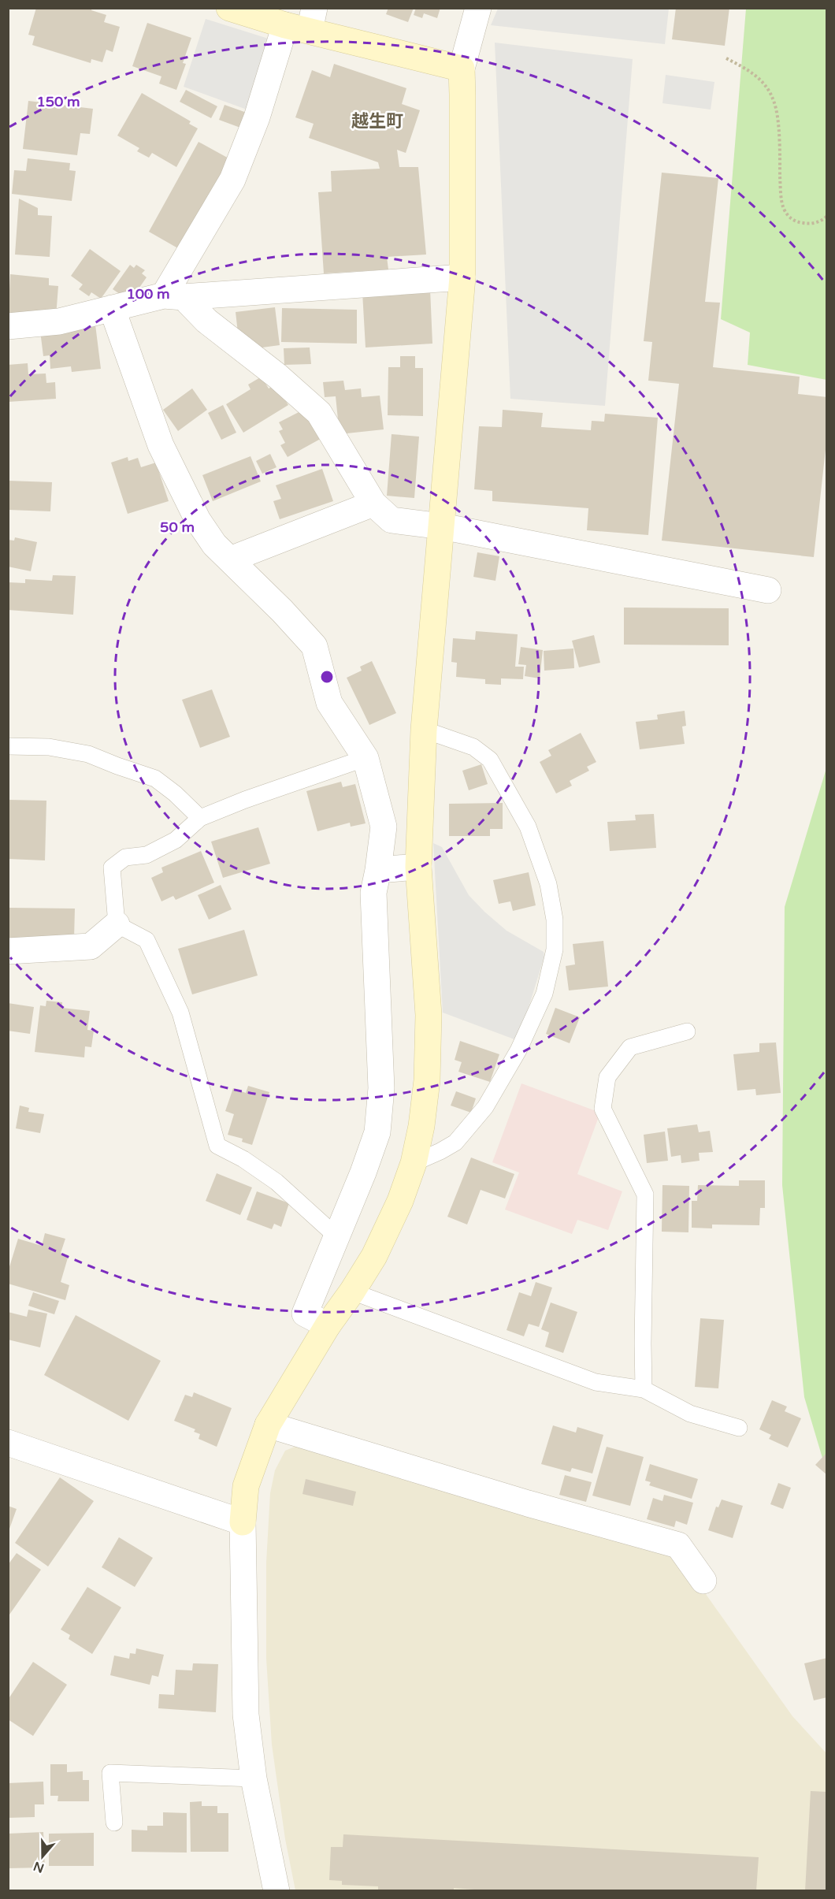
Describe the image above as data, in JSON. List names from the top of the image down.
{
  "districts": ["越生町"],
  "north": "bottom",
  "rings": ["150 m", "100 m", "50 m"]
}
